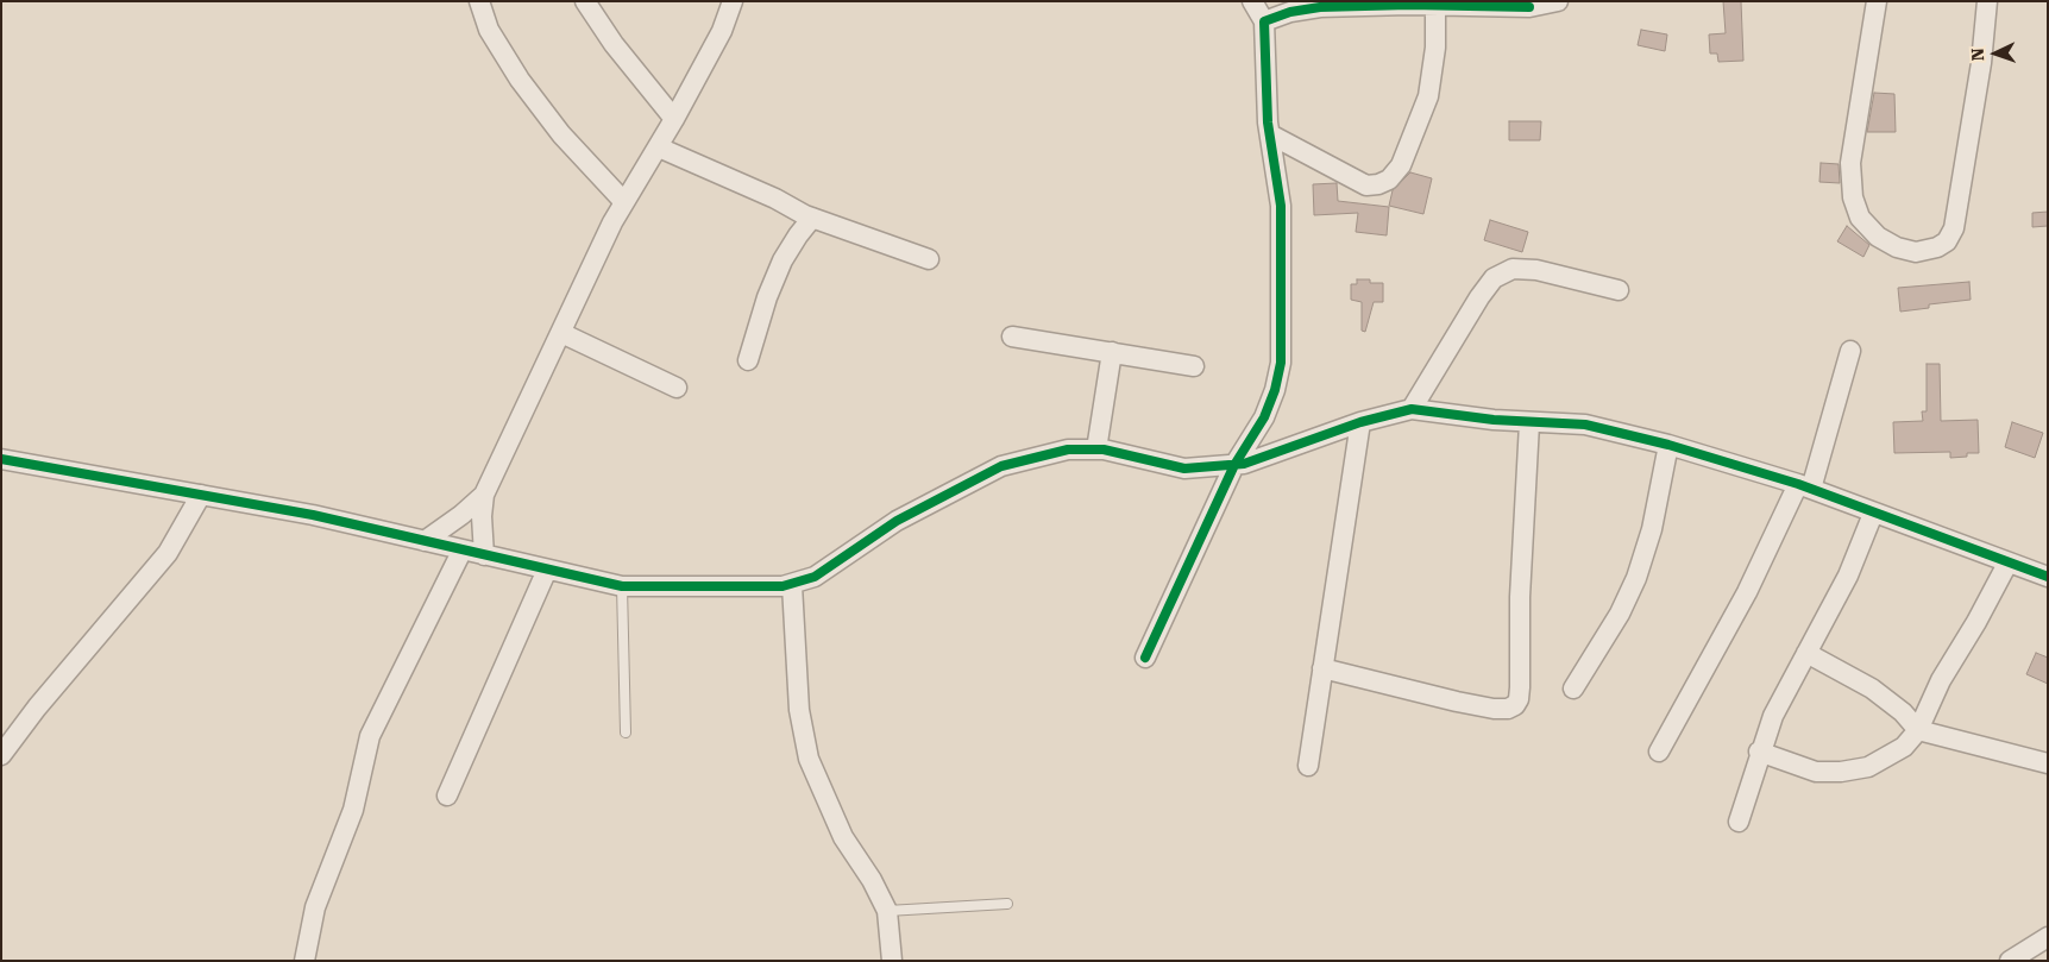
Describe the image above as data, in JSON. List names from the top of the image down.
{
  "north": "left"
}
